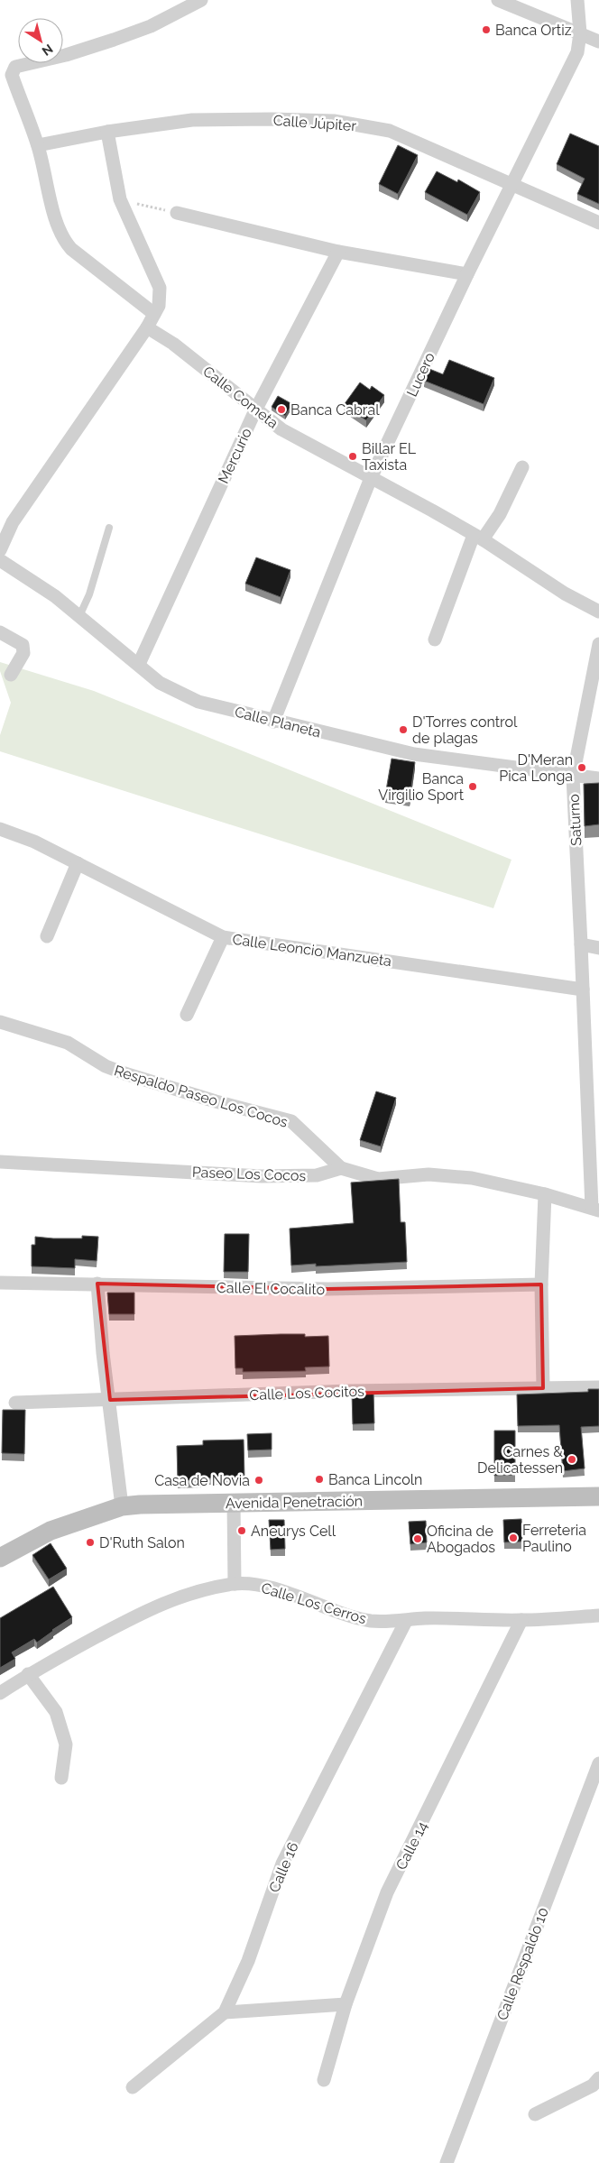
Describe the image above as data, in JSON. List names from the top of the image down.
{
  "streets": {
    "street": [
      "Calle Júpiter",
      "Lucero",
      "Calle Cometa",
      "Mercurio",
      "Calle Planeta",
      "Saturno",
      "Calle Leoncio Manzueta",
      "Respaldo Paseo Los Cocos",
      "Paseo Los Cocos",
      "Calle El Cocalito",
      "Calle Los Cocitos",
      "Avenida Penetración",
      "Calle Los Cerros",
      "Calle 14",
      "Calle 16",
      "Calle Respaldo 10"
    ]
  },
  "crossings": [
    ["Calle Júpiter", "Lucero"],
    ["Lucero", "Calle Cometa"],
    ["Lucero", "Calle Planeta"],
    ["Calle Cometa", "Mercurio"],
    ["Mercurio", "Calle Planeta"],
    ["Calle Planeta", "Saturno"],
    ["Respaldo Paseo Los Cocos", "Paseo Los Cocos"],
    ["Calle Los Cerros", "Calle 14"],
    ["Calle Los Cerros", "Calle 16"]
  ],
  "places": [
    "Banca Ortiz",
    "Banca Cabral",
    "Billar EL Taxista",
    "D'Torres control de plagas",
    "D'Meran Pica Longa",
    "Banca Virgilio Sport",
    "Carnes & Delicatessen",
    "Banca Lincoln",
    "Casa de Novia",
    "Aneurys Cell",
    "Ferreteria Paulino",
    "Oficina de Abogados",
    "D'Ruth Salon"
  ],
  "north": "bottom right"
}
